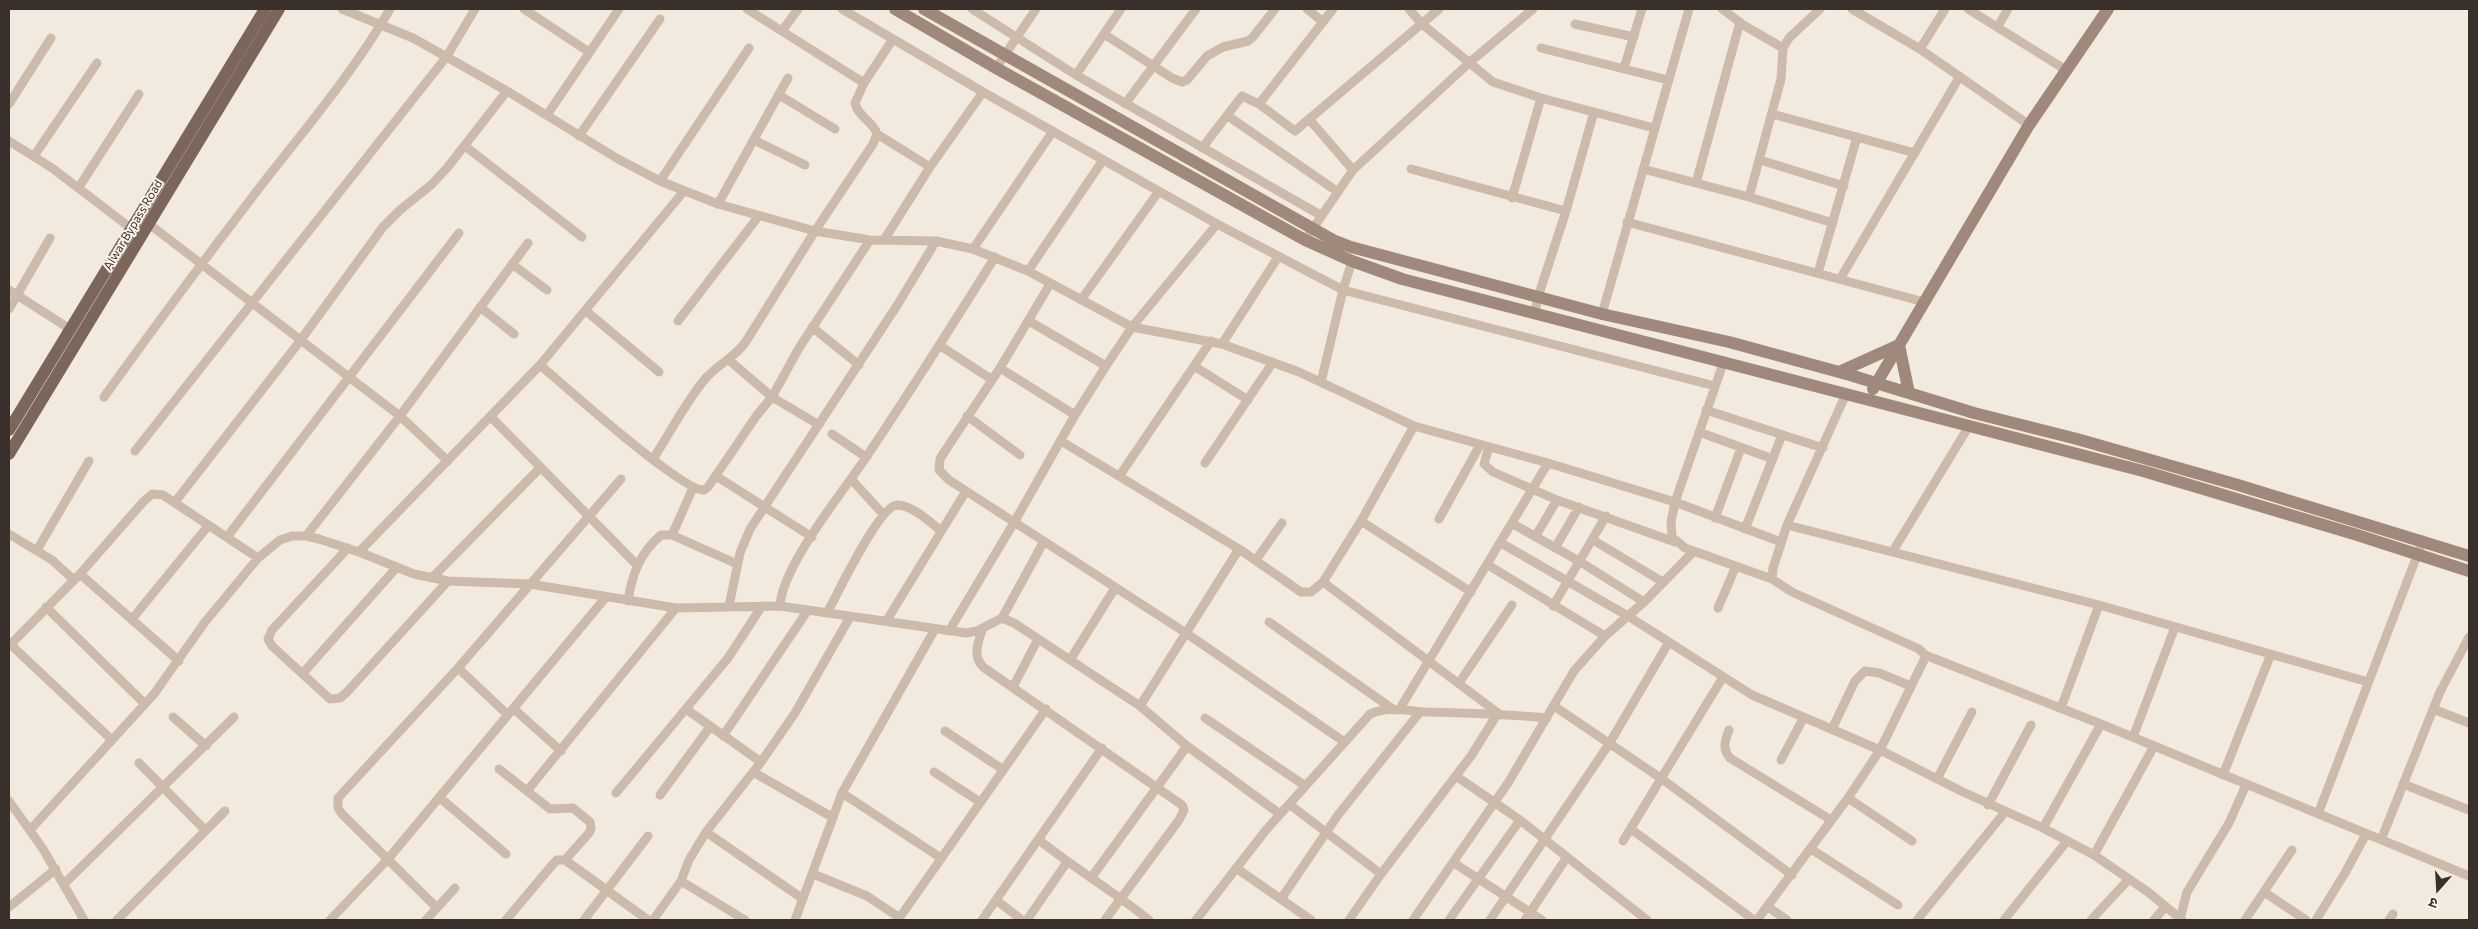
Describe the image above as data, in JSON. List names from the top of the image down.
{
  "streets": {
    "main road": ["Alwar Bypass Road"]
  },
  "north": "bottom"
}
